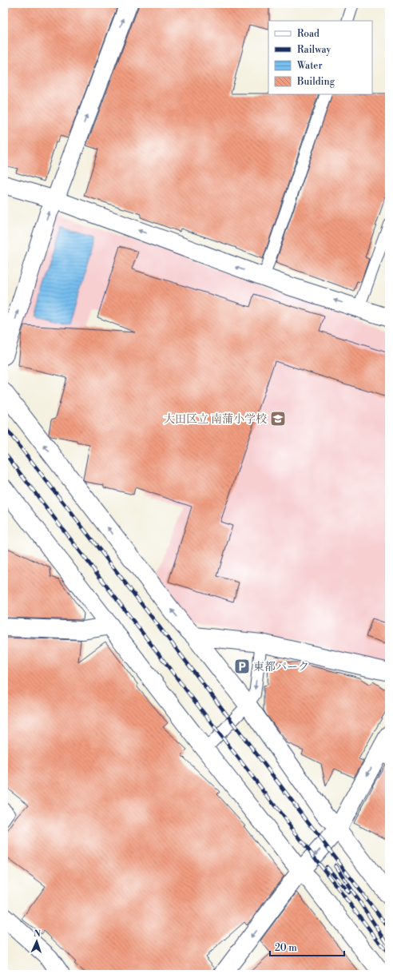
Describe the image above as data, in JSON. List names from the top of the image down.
{
  "places": {
    "school or university": ["大田区立 南蒲小学校"],
    "parking": ["東都パーク"]
  },
  "legend": [
    "Road",
    "Railway",
    "Water",
    "Building"
  ],
  "scale_bar": "20 m",
  "north": "top"
}
